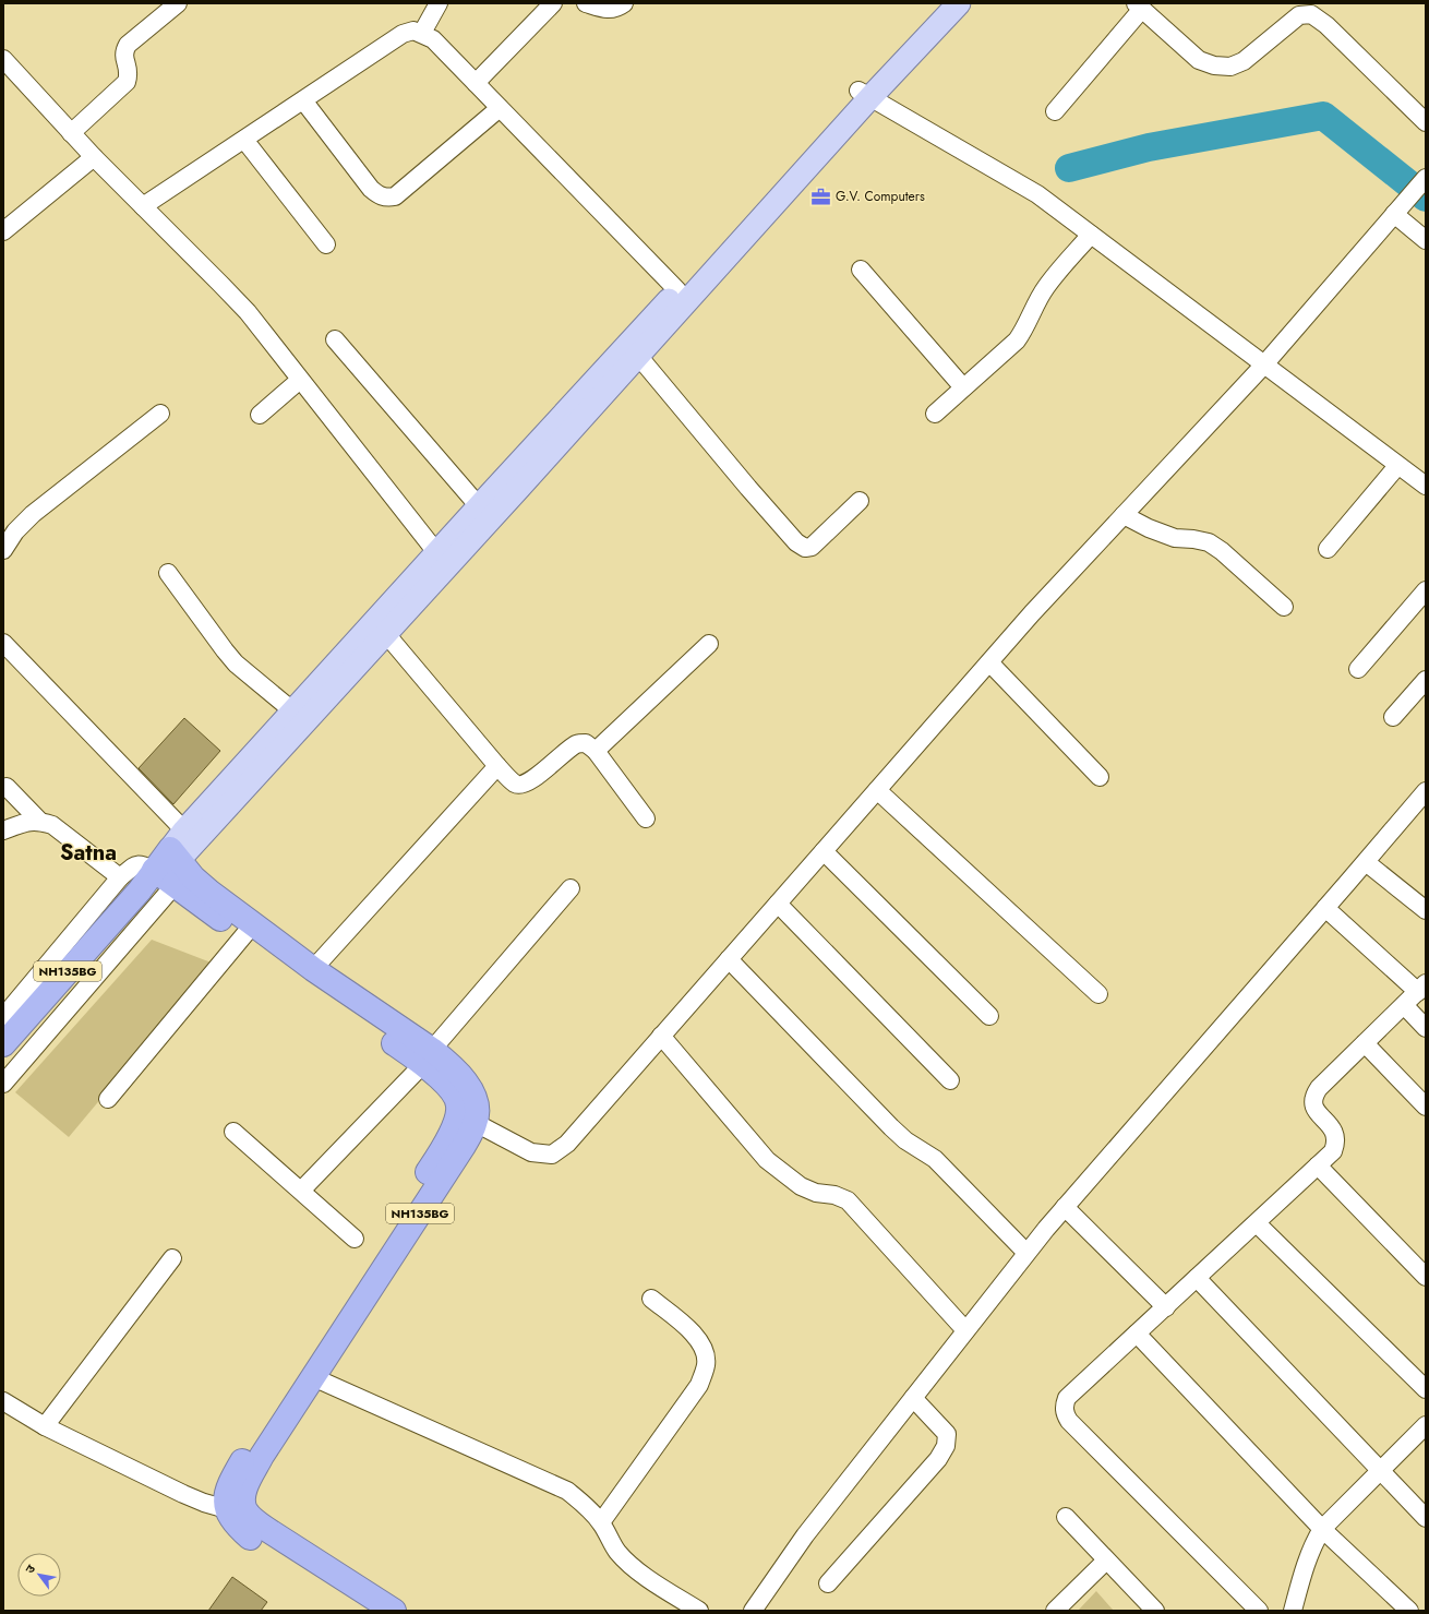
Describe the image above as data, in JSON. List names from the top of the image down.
{
  "streets": {
    "highway": ["NH135BG"]
  },
  "districts": ["Satna"],
  "places": {
    "office": ["G.V. Computers"]
  },
  "north": "top left"
}
